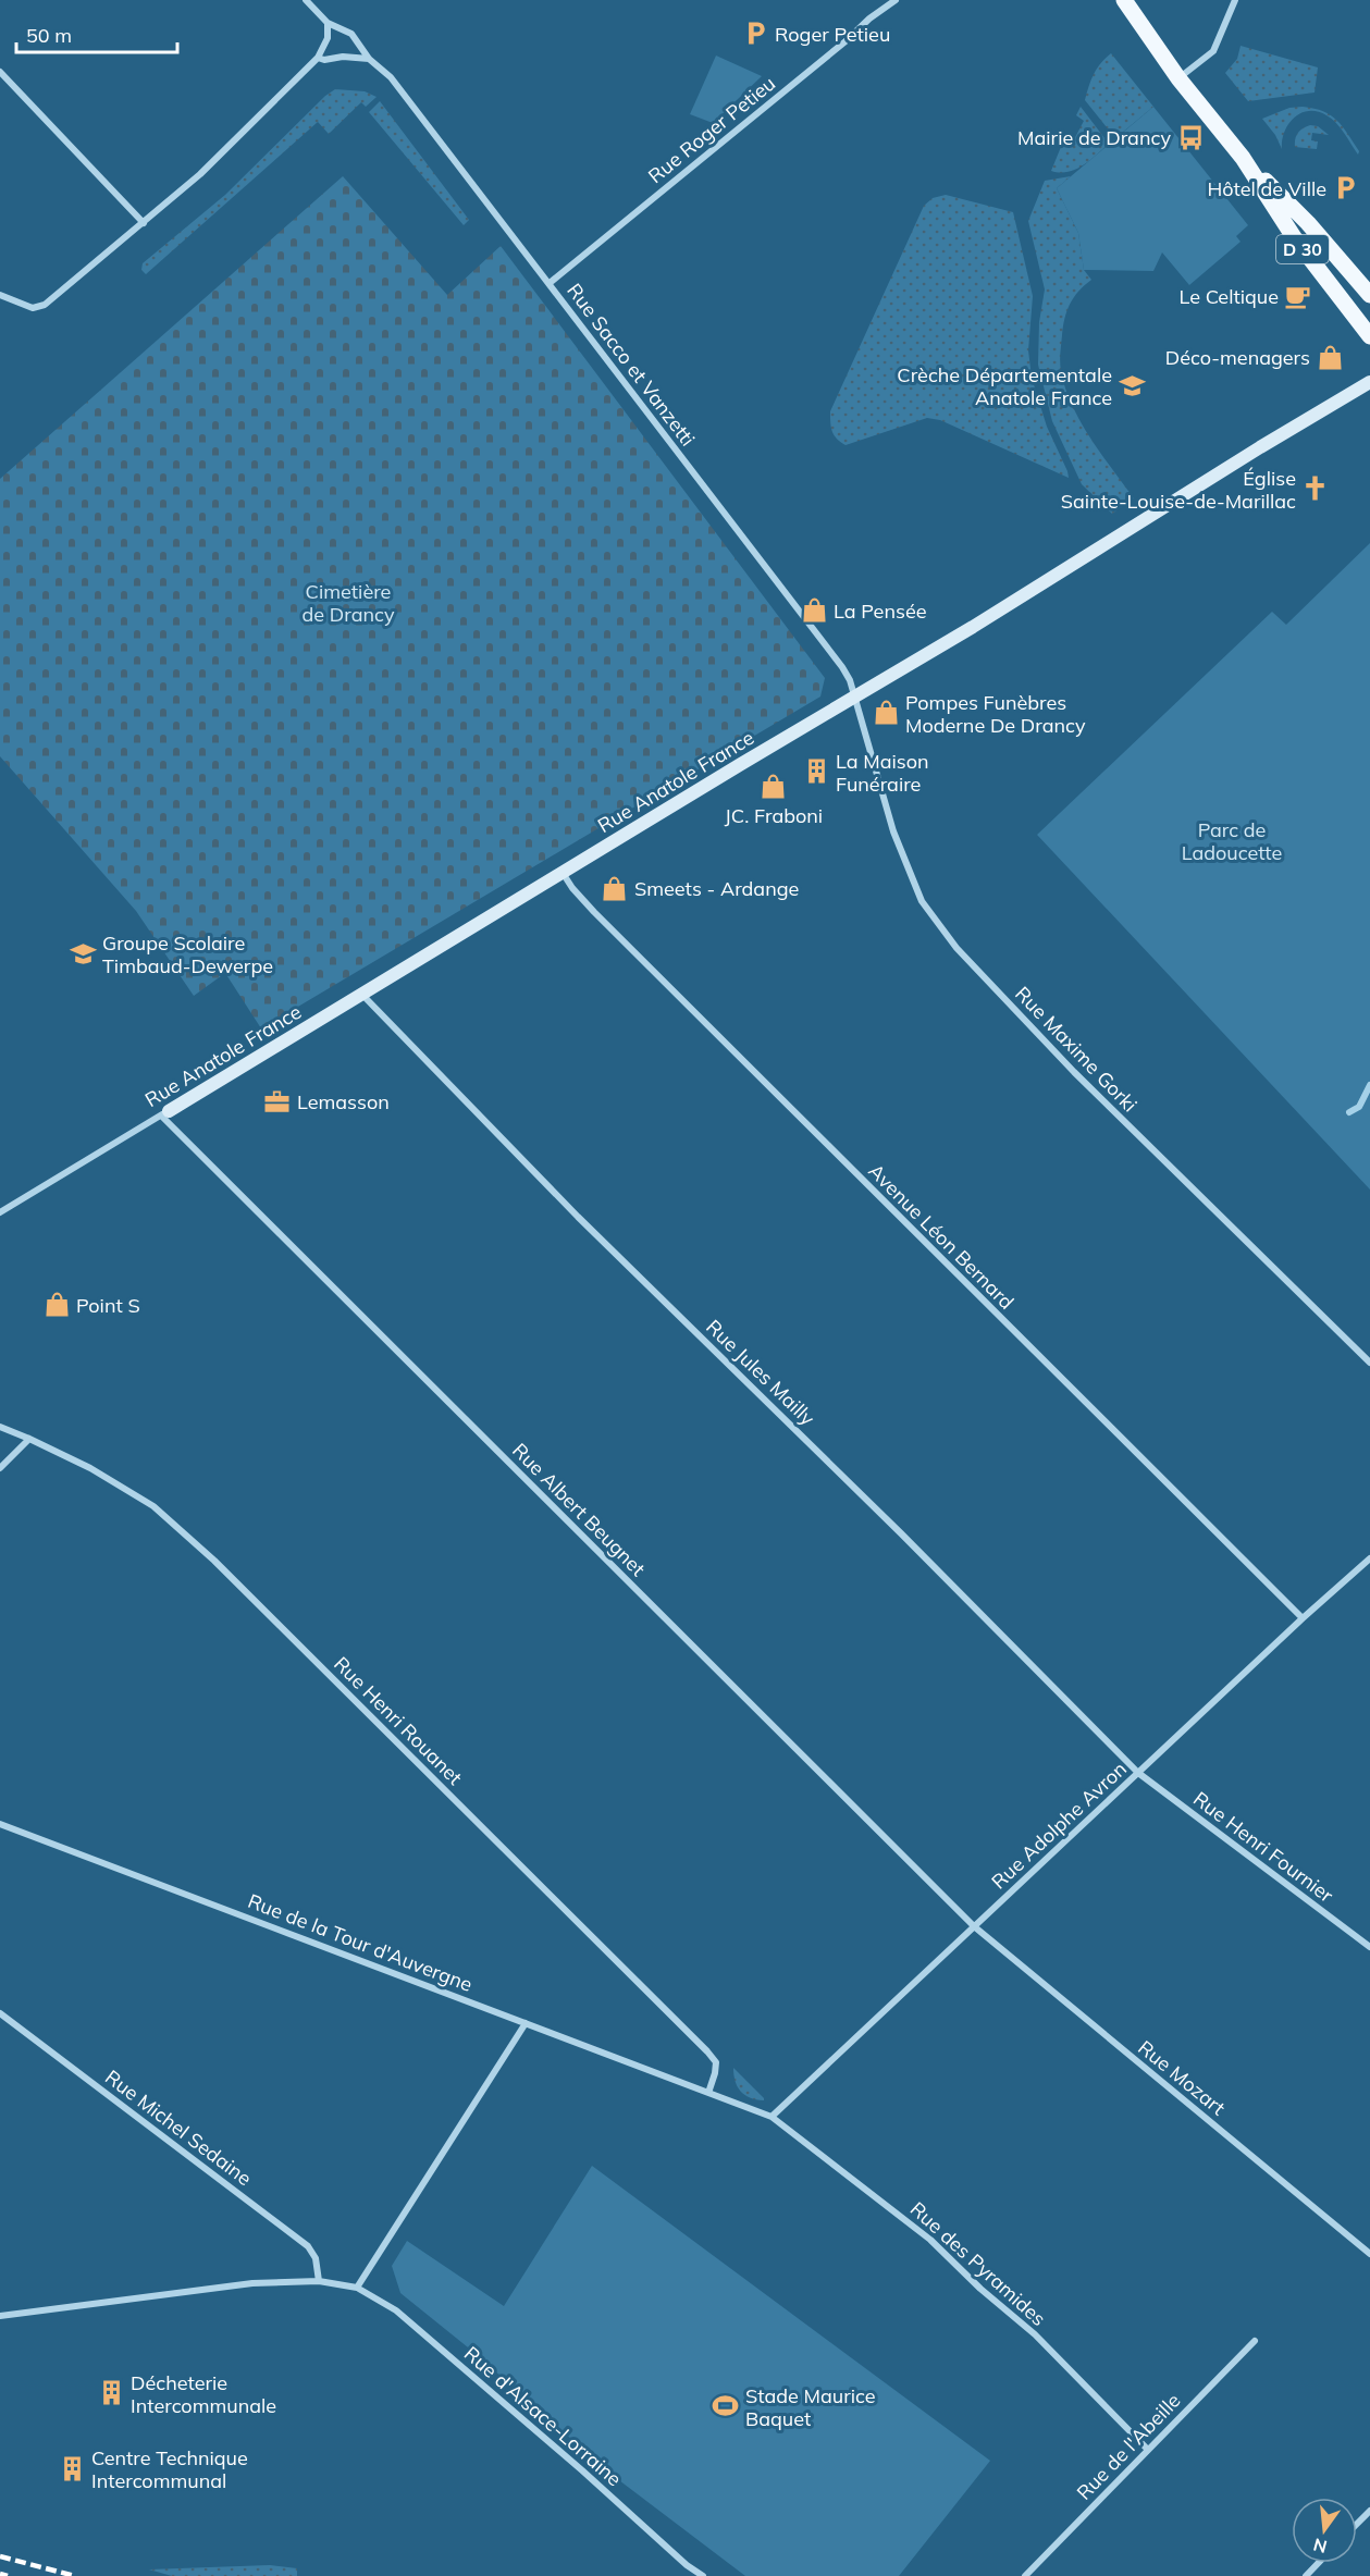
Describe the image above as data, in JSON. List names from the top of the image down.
{
  "streets": {
    "main road": ["D 30", "Rue Anatole France"],
    "street": [
      "Rue Roger Petieu",
      "Rue Sacco et Vanzetti",
      "Rue Maxime Gorki",
      "Avenue Léon Bernard",
      "Rue Jules Mailly",
      "Rue Albert Beugnet",
      "Rue Henri Rouanet",
      "Rue Adolphe Avron",
      "Rue Henri Fournier",
      "Rue de la Tour d'Auvergne",
      "Rue Mozart",
      "Rue Michel Sedaine",
      "Rue des Pyramides",
      "Rue d'Alsace-Lorraine",
      "Rue de l'Abeille"
    ]
  },
  "crossings": [
    ["Rue Roger Petieu", "Rue Sacco et Vanzetti"],
    ["Rue Sacco et Vanzetti", "Rue Anatole France"],
    ["Rue Sacco et Vanzetti", "Rue Maxime Gorki"],
    ["Rue Anatole France", "Rue Maxime Gorki"],
    ["Rue Anatole France", "Avenue Léon Bernard"],
    ["Rue Anatole France", "Rue Jules Mailly"],
    ["Rue Anatole France", "Rue Albert Beugnet"],
    ["Avenue Léon Bernard", "Rue Adolphe Avron"],
    ["Rue Jules Mailly", "Rue Adolphe Avron"],
    ["Rue Jules Mailly", "Rue Henri Fournier"],
    ["Rue Albert Beugnet", "Rue Adolphe Avron"],
    ["Rue Albert Beugnet", "Rue Mozart"],
    ["Rue Henri Rouanet", "Rue de la Tour d'Auvergne"],
    ["Rue Henri Rouanet", "Rue des Pyramides"],
    ["Rue Adolphe Avron", "Rue Henri Fournier"],
    ["Rue Adolphe Avron", "Rue Mozart"],
    ["Rue Adolphe Avron", "Rue des Pyramides"],
    ["Rue de la Tour d'Auvergne", "Rue des Pyramides"],
    ["Rue des Pyramides", "Rue de l'Abeille"]
  ],
  "parks": ["Cimetière de Drancy", "Parc de Ladoucette"],
  "places": {
    "parking": ["Roger Petieu", "Hôtel de Ville"],
    "bus stop": ["Mairie de Drancy"],
    "cafe": ["Le Celtique"],
    "shop": [
      "Déco-menagers",
      "La Pensée",
      "Pompes Funèbres Moderne De Drancy",
      "JC. Fraboni",
      "Smeets - Ardange",
      "Point S"
    ],
    "school or university": ["Crèche Départementale Anatole France", "Groupe Scolaire Timbaud-Dewerpe"],
    "church": ["Église Sainte-Louise-de-Marillac"],
    "building": ["La Maison Funéraire", "Décheterie Intercommunale", "Centre Technique Intercommunal"],
    "office": ["Lemasson"],
    "sports": ["Stade Maurice Baquet"]
  },
  "scale_bar": "50 m",
  "north": "bottom"
}
